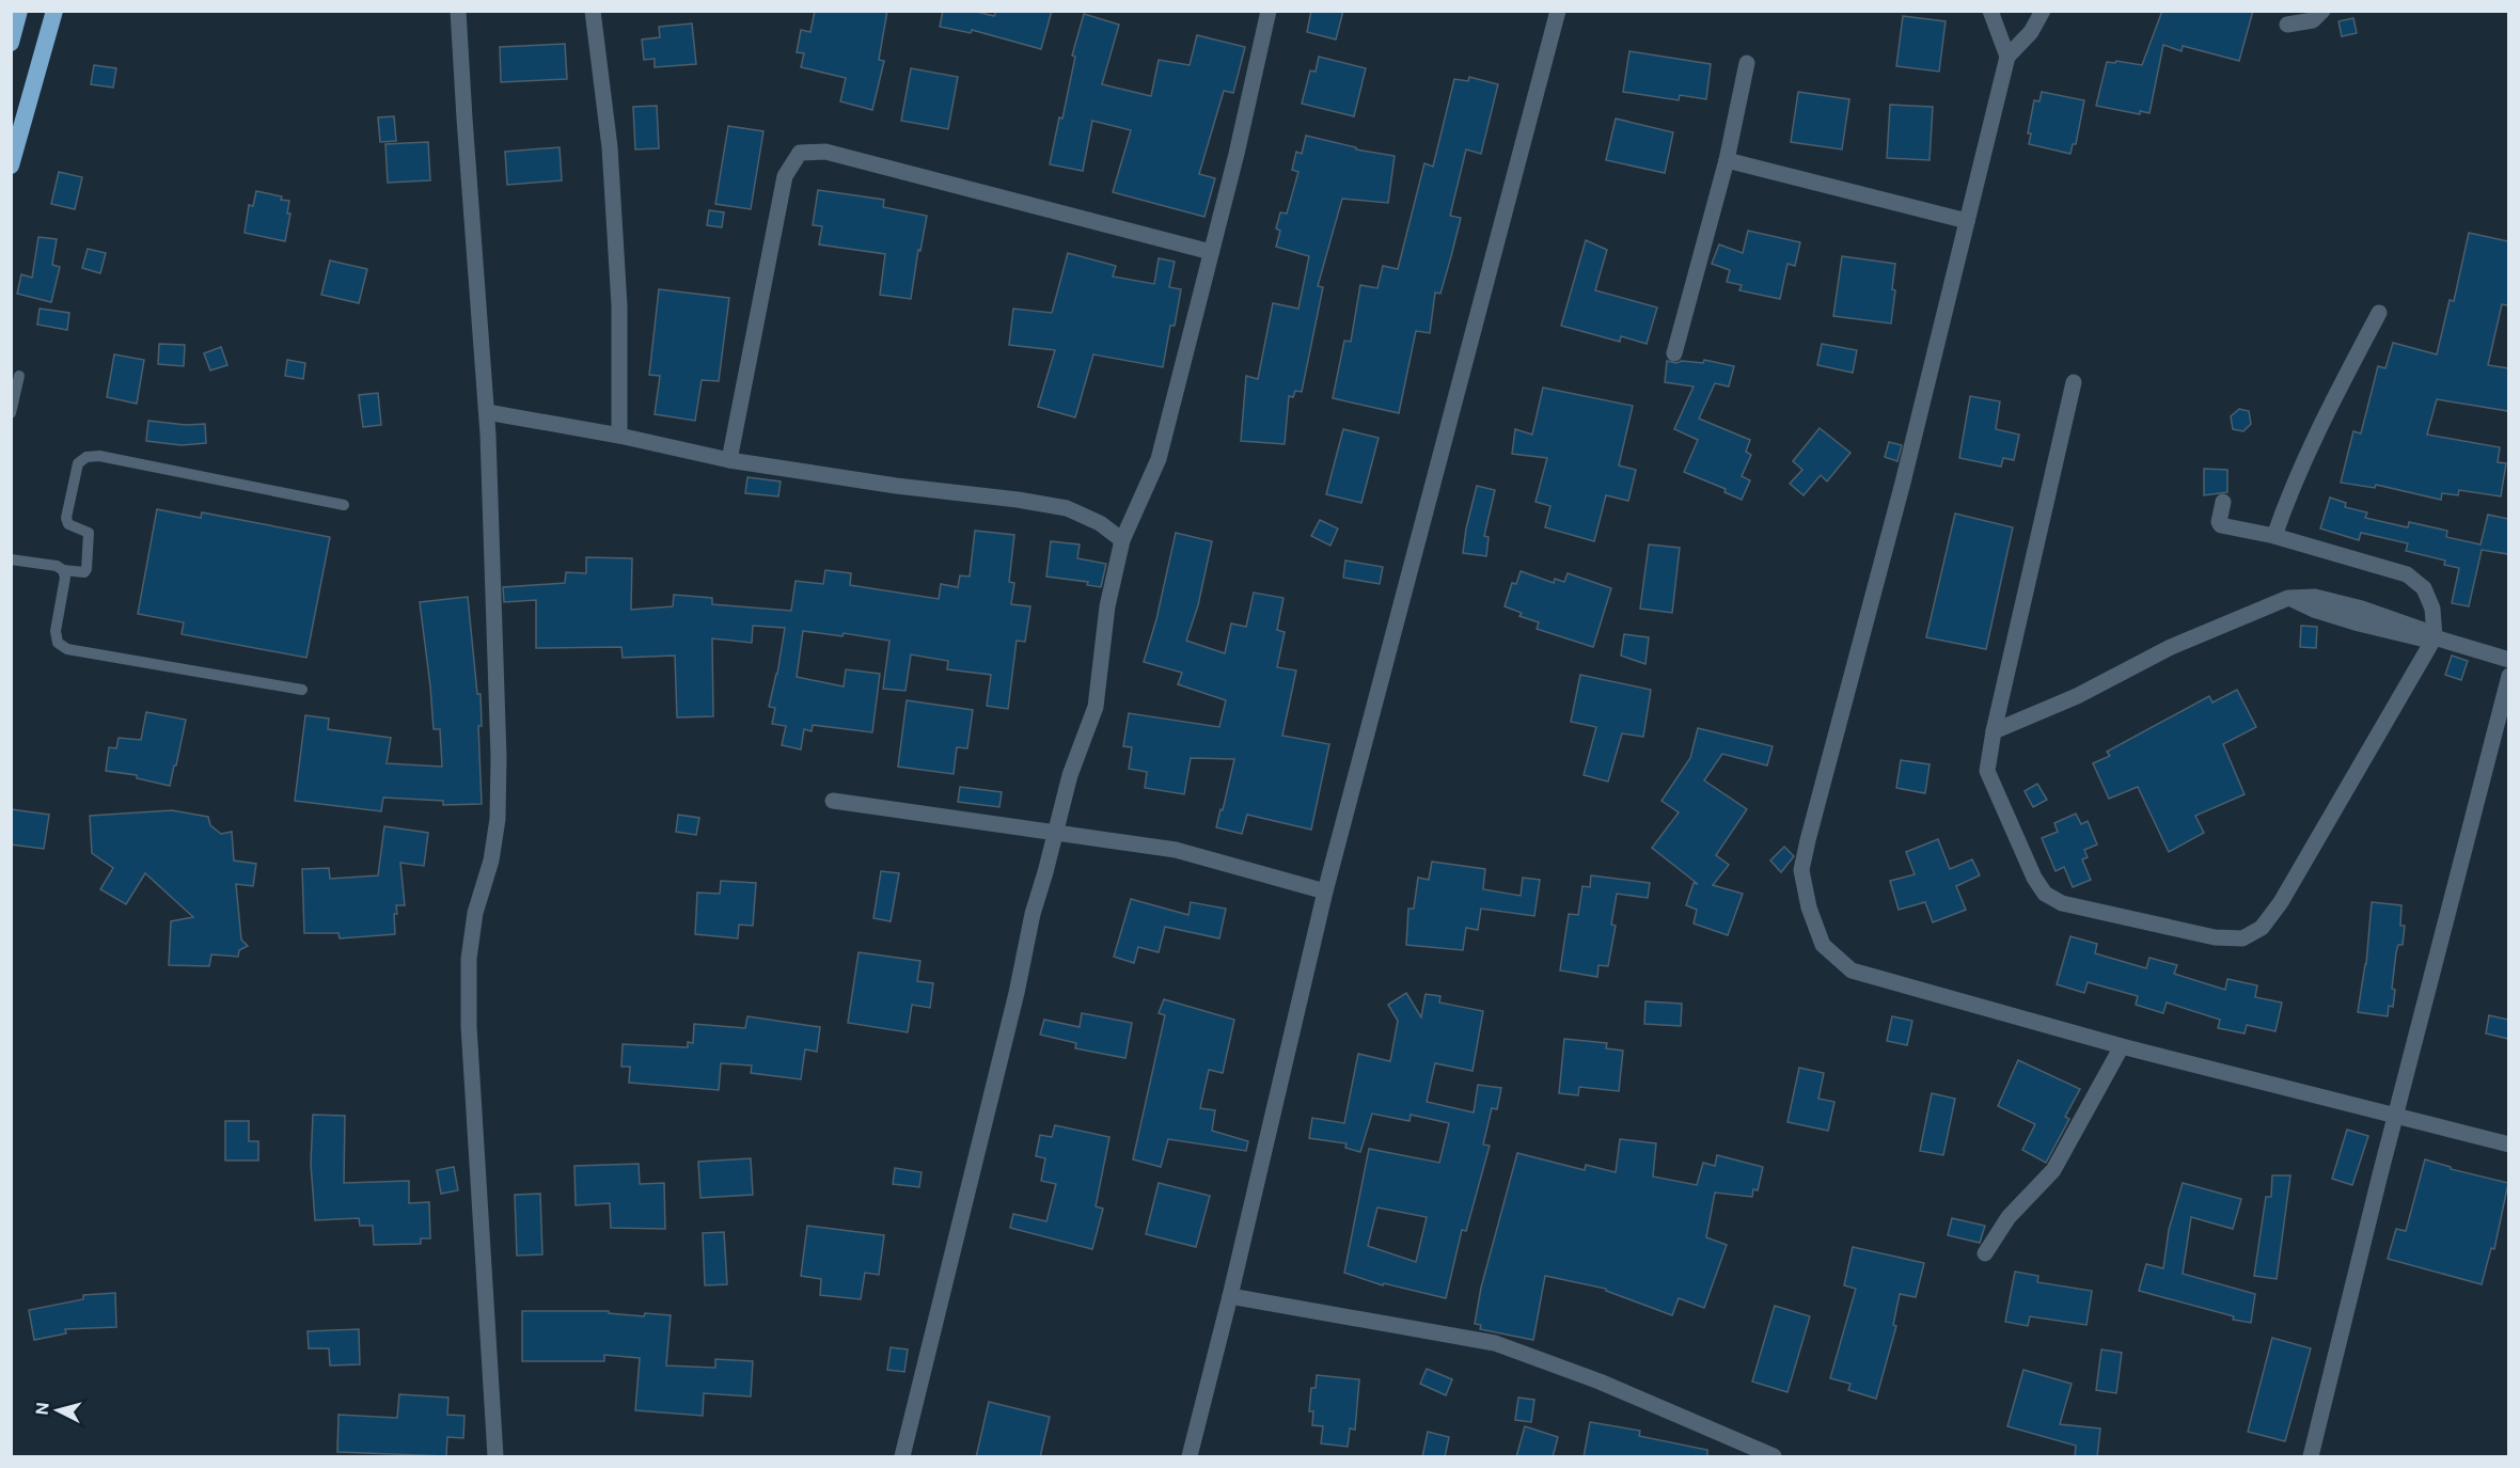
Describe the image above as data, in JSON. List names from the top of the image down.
{
  "north": "left"
}
